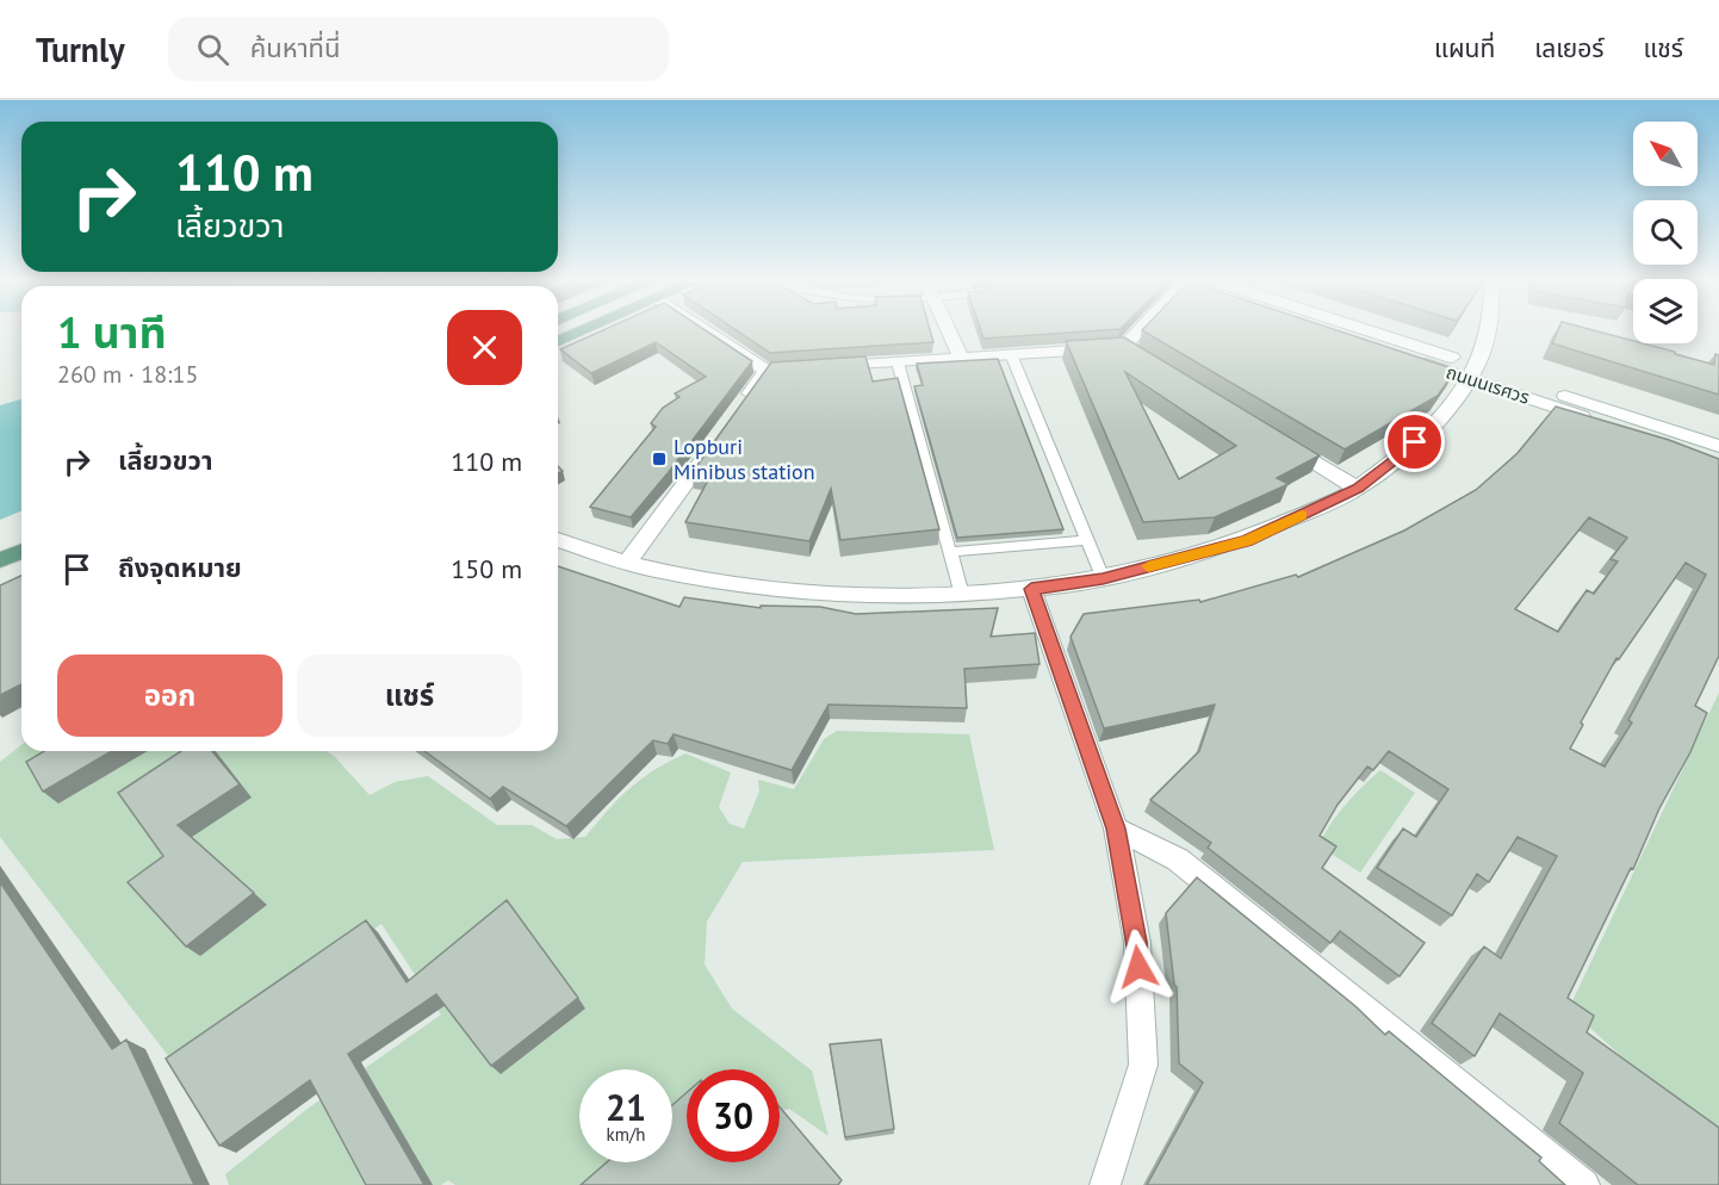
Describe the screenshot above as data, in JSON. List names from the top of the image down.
{
  "streets": {
    "street": ["ถนนนเรศวร"]
  },
  "places": {
    "transit": ["Lopburi Minibus station"]
  },
  "north": "top left",
  "page": {
    "header": "Turnly",
    "search": "ค้นหาที่นี่",
    "nav": ["แผนที่", "เลเยอร์", "แชร์"],
    "turn": ["110 m", "เลี้ยวขวา"],
    "heading": ["1 นาที", "260 m · 18:15"],
    "list": [
      {
        "name": "เลี้ยวขวา",
        "value": "110 m"
      },
      {
        "name": "ถึงจุดหมาย",
        "value": "150 m"
      }
    ],
    "buttons": ["ออก", "แชร์"],
    "speed": "21 km/h",
    "limit": "30"
  }
}
